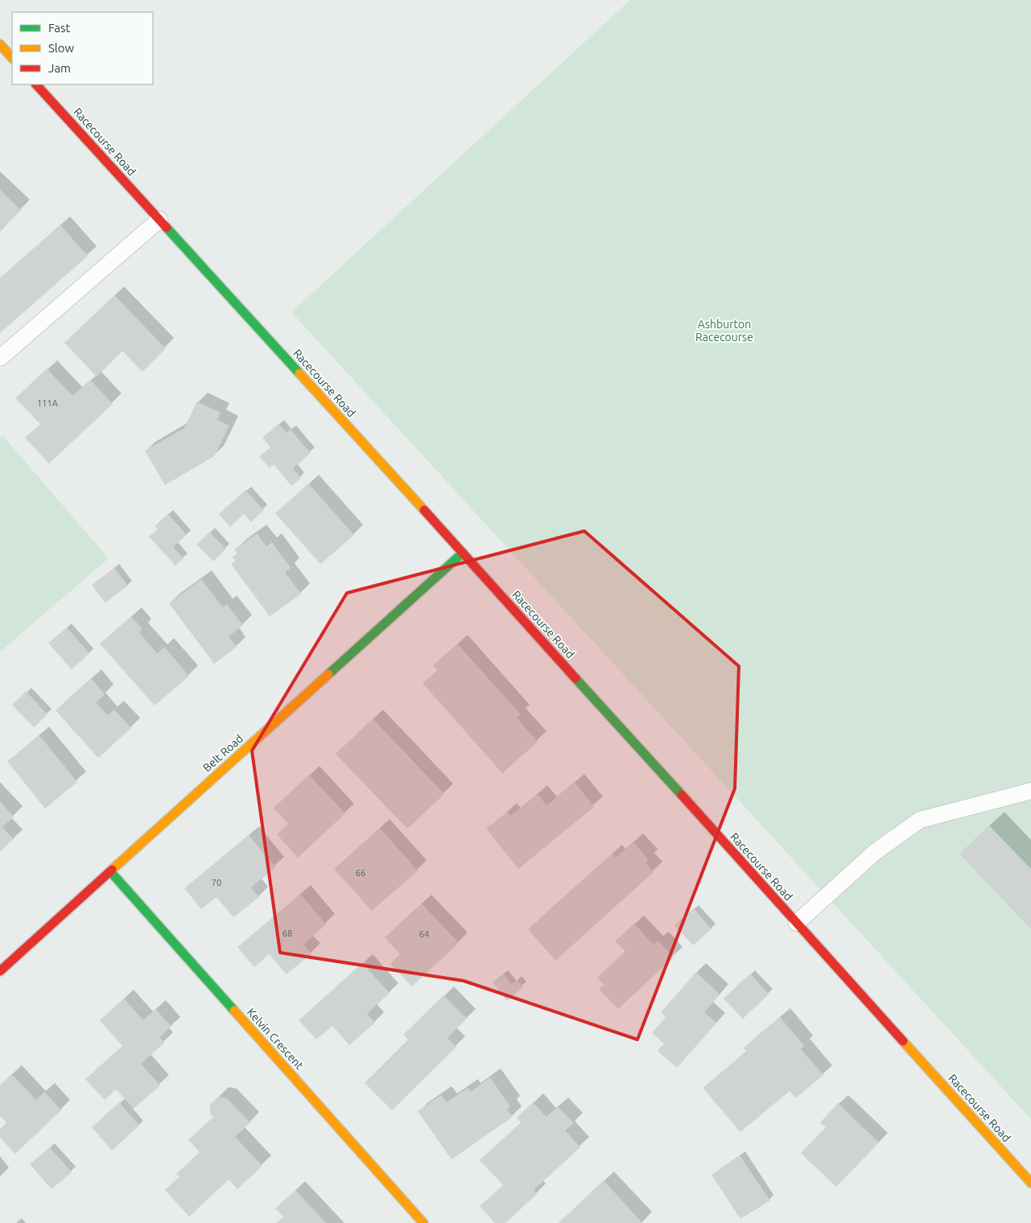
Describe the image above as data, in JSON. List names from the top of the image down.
{
  "streets": {
    "street": ["Racecourse Road", "Belt Road", "Kelvin Crescent"]
  },
  "crossings": [
    ["Racecourse Road", "Belt Road"],
    ["Belt Road", "Kelvin Crescent"]
  ],
  "parks": ["Ashburton Racecourse"],
  "house_numbers": [
    "111A",
    "66",
    "70",
    "68",
    "64"
  ],
  "legend": ["Fast", "Slow", "Jam"]
}
